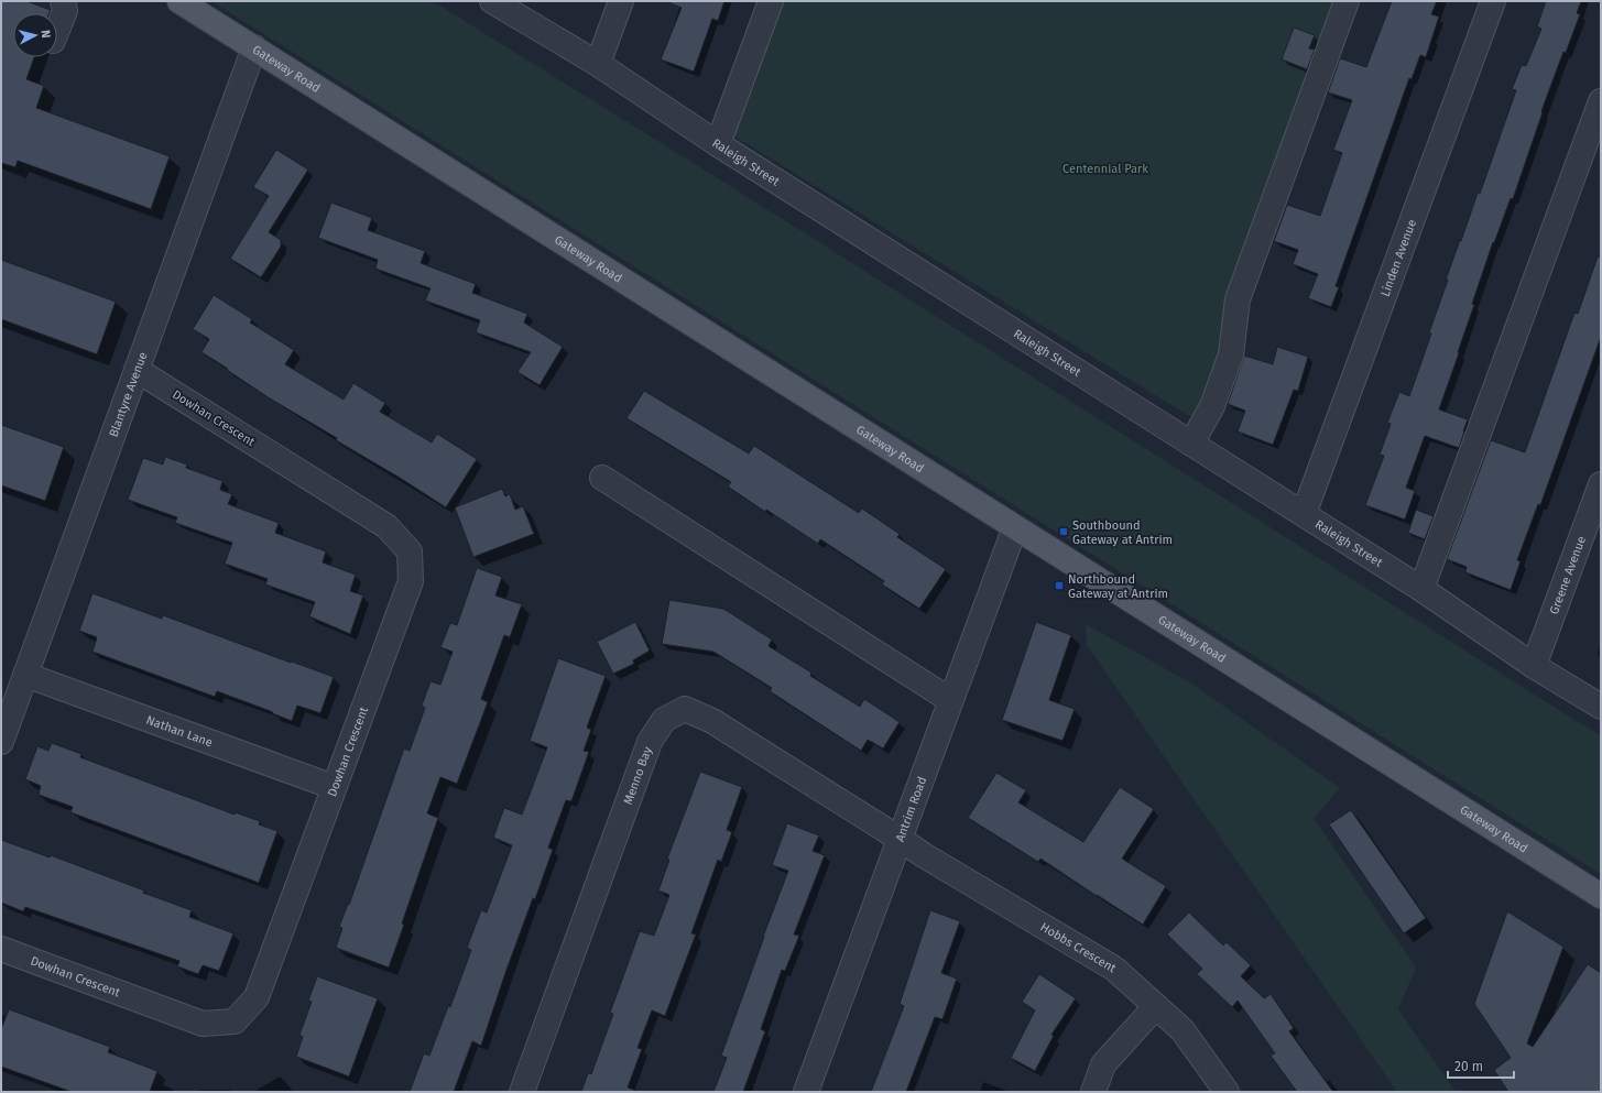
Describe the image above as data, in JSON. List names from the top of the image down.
{
  "streets": {
    "main road": ["Gateway Road"],
    "street": [
      "Raleigh Street",
      "Linden Avenue",
      "Blantyre Avenue",
      "Dowhan Crescent",
      "Greene Avenue",
      "Nathan Lane",
      "Menno Bay",
      "Antrim Road",
      "Hobbs Crescent"
    ]
  },
  "crossings": [
    ["Gateway Road", "Blantyre Avenue"],
    ["Gateway Road", "Antrim Road"],
    ["Raleigh Street", "Linden Avenue"],
    ["Raleigh Street", "Greene Avenue"],
    ["Blantyre Avenue", "Dowhan Crescent"],
    ["Blantyre Avenue", "Nathan Lane"],
    ["Dowhan Crescent", "Nathan Lane"],
    ["Menno Bay", "Antrim Road"],
    ["Menno Bay", "Hobbs Crescent"],
    ["Antrim Road", "Hobbs Crescent"]
  ],
  "parks": ["Centennial Park"],
  "places": {
    "transit": ["Southbound Gateway at Antrim", "Northbound Gateway at Antrim"]
  },
  "scale_bar": "20 m",
  "north": "right"
}
